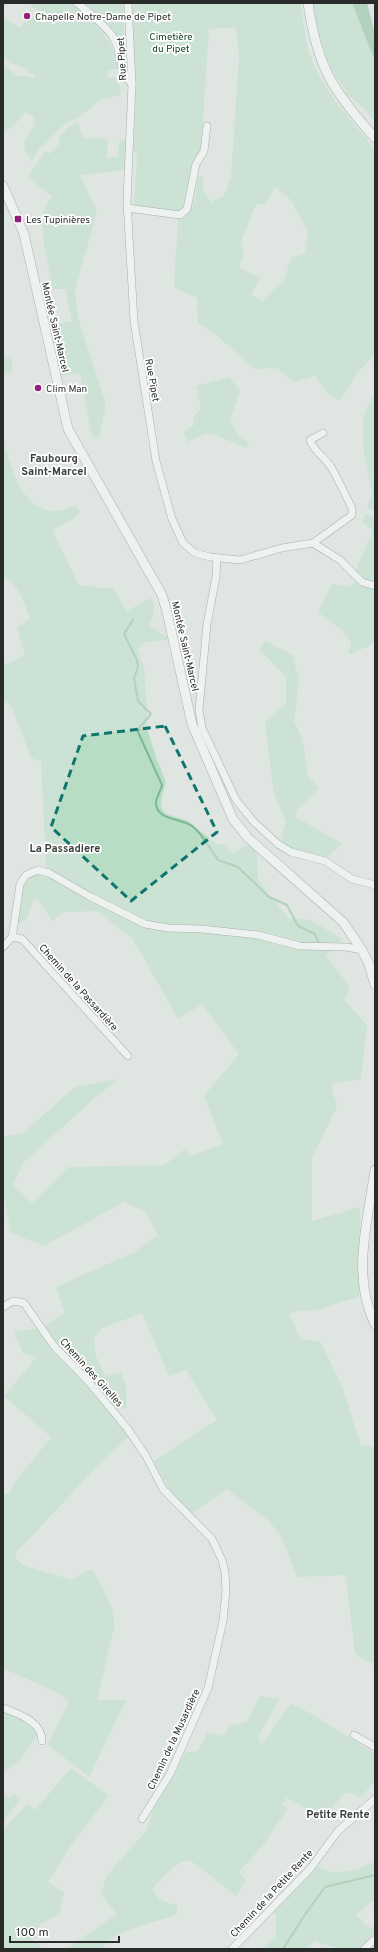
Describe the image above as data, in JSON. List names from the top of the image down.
{
  "streets": {
    "main road": ["Montée Saint-Marcel"],
    "street": [
      "Rue Pipet",
      "Chemin de la Passardière",
      "Chemin des Girelles",
      "Chemin de la Musardière",
      "Chemin de la Petite Rente"
    ]
  },
  "crossings": [
    ["Chemin des Girelles", "Chemin de la Musardière"]
  ],
  "districts": ["Faubourg Saint-Marcel", "La Passadiere", "Petite Rente"],
  "parks": ["Cimetière du Pipet"],
  "places": {
    "other": ["Chapelle Notre-Dame de Pipet", "Clim Man"],
    "transit": ["Les Tupinières"]
  },
  "scale_bar": "100 m"
}
